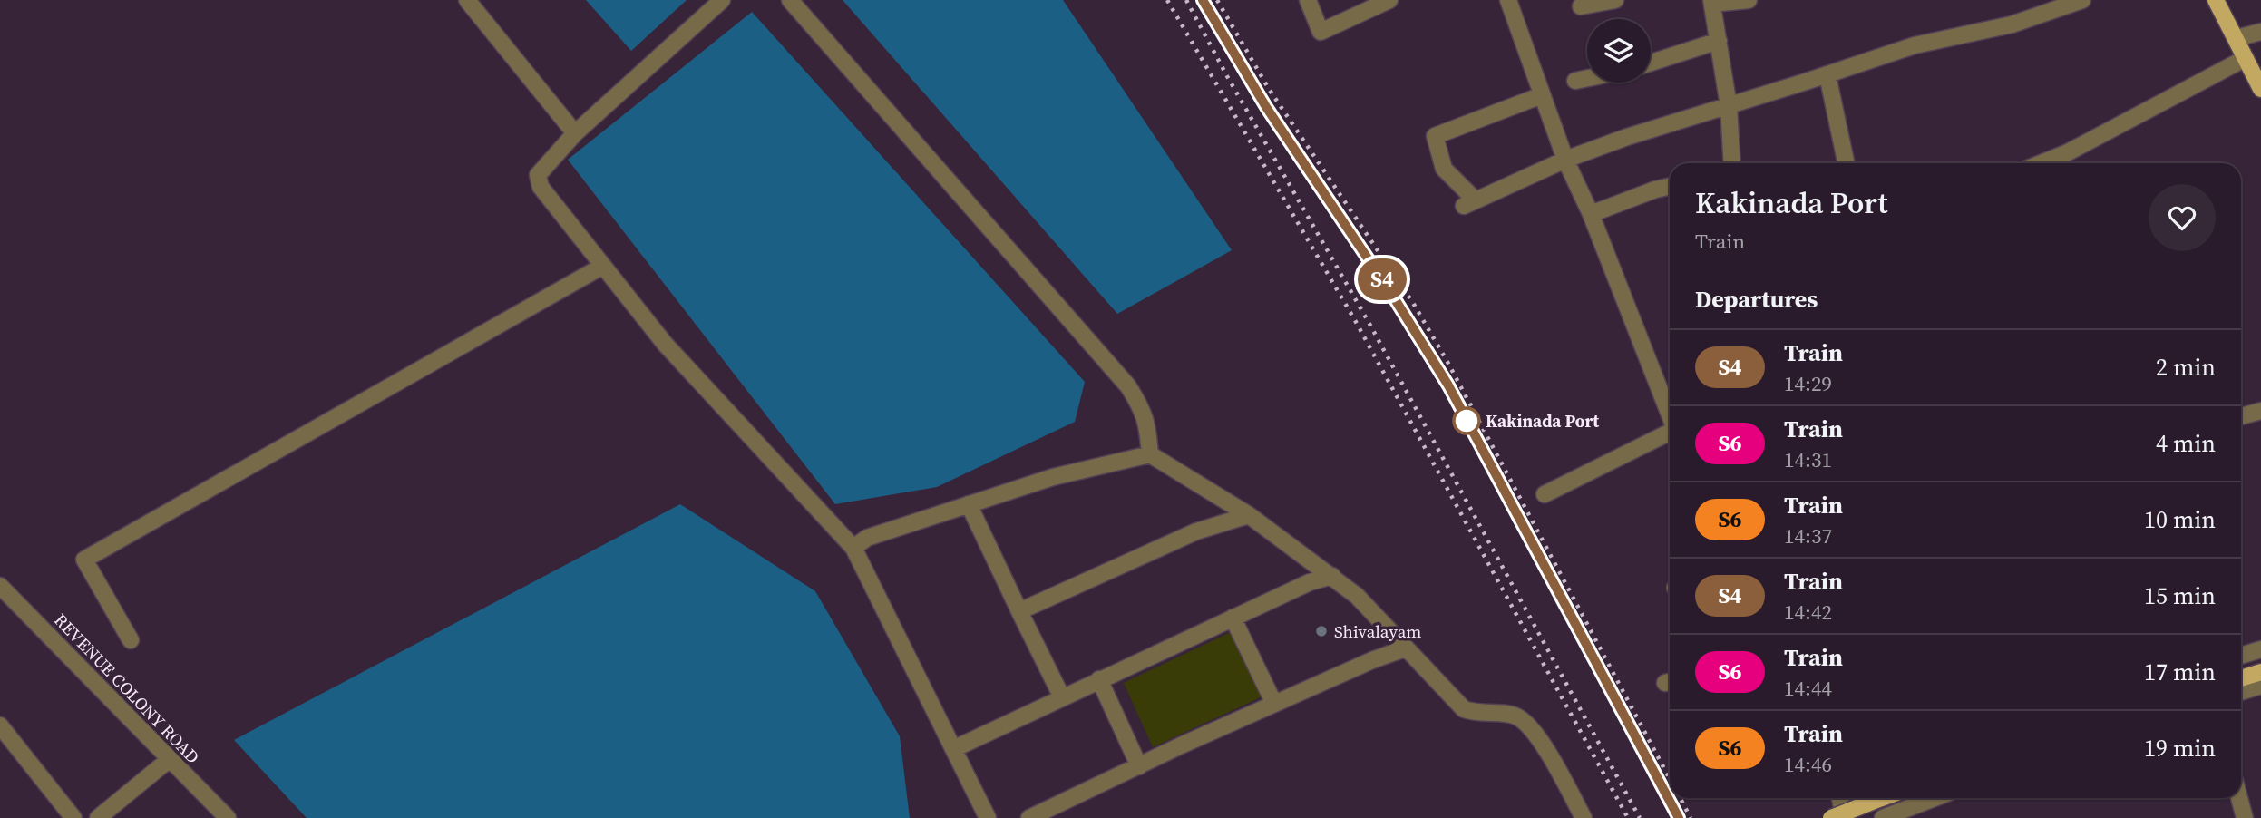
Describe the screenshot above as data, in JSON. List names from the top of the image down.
{
  "streets": {
    "street": ["REVENUE COLONY ROAD"]
  },
  "places": ["Kakinada Port", "Shivalayam"],
  "page": {
    "on_map": "S4",
    "heading": [
      ["Kakinada Port", "Train"],
      "Departures"
    ],
    "list": [
      {
        "mark": "S4",
        "name": "Train",
        "note": "14:29",
        "value": "2 min"
      },
      {
        "mark": "S6",
        "name": "Train",
        "note": "14:31",
        "value": "4 min"
      },
      {
        "mark": "S6",
        "name": "Train",
        "note": "14:37",
        "value": "10 min"
      },
      {
        "mark": "S4",
        "name": "Train",
        "note": "14:42",
        "value": "15 min"
      },
      {
        "mark": "S6",
        "name": "Train",
        "note": "14:44",
        "value": "17 min"
      },
      {
        "mark": "S6",
        "name": "Train",
        "note": "14:46",
        "value": "19 min"
      }
    ]
  }
}
